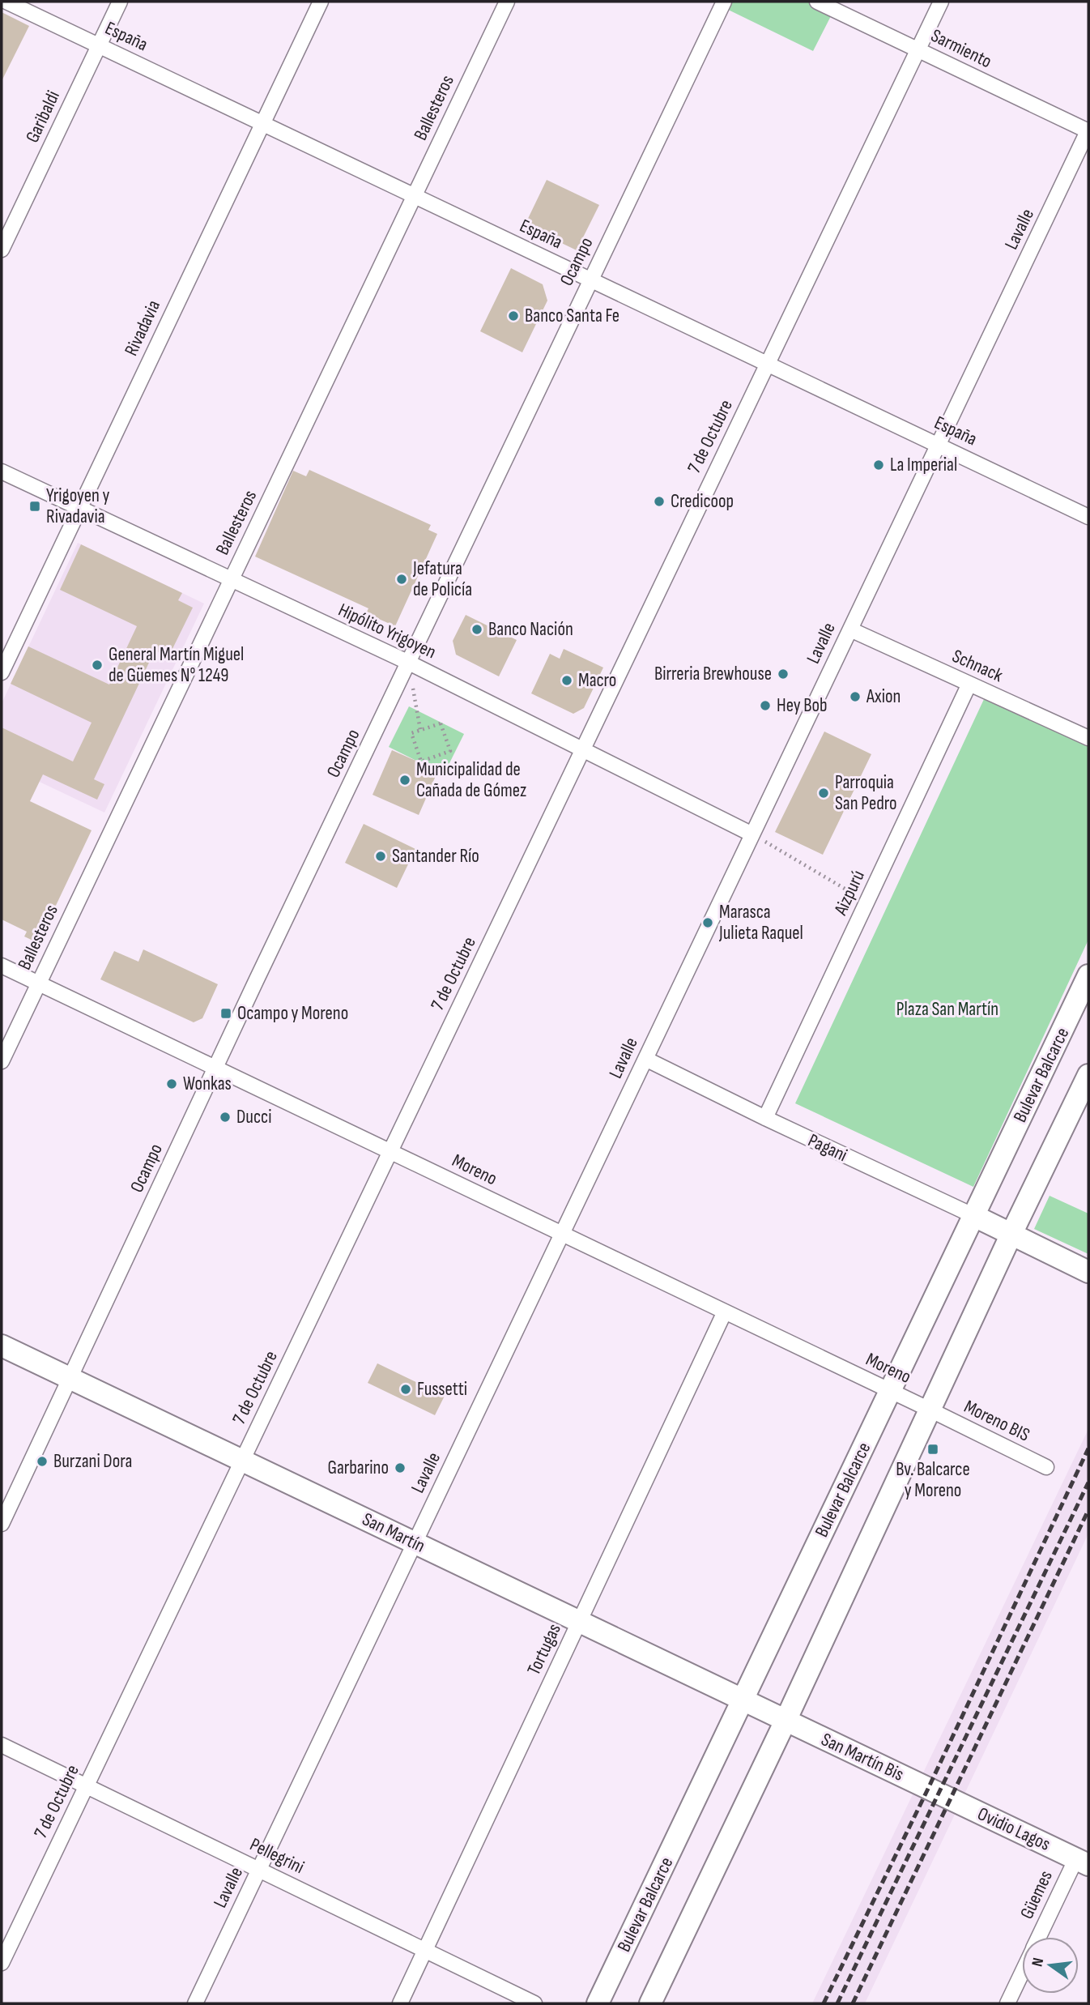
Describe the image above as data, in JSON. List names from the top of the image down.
{
  "streets": {
    "main road": [
      "Bulevar Balcarce",
      "Pagani",
      "San Martín",
      "San Martín Bis",
      "Ovidio Lagos"
    ],
    "street": [
      "España",
      "Sarmiento",
      "Ballesteros",
      "Garibaldi",
      "Lavalle",
      "Ocampo",
      "Rivadavia",
      "7 de Octubre",
      "Hipólito Yrigoyen",
      "Schnack",
      "Aizpurú",
      "Moreno",
      "Moreno BIS",
      "Tortugas",
      "Pellegrini",
      "Güemes"
    ]
  },
  "crossings": [
    ["España", "Ballesteros"],
    ["España", "Garibaldi"],
    ["España", "Lavalle"],
    ["España", "Ocampo"],
    ["España", "Rivadavia"],
    ["España", "7 de Octubre"],
    ["Sarmiento", "Lavalle"],
    ["Sarmiento", "7 de Octubre"],
    ["Ballesteros", "Hipólito Yrigoyen"],
    ["Ballesteros", "Moreno"],
    ["Lavalle", "Hipólito Yrigoyen"],
    ["Lavalle", "Schnack"],
    ["Lavalle", "Pagani"],
    ["Lavalle", "Moreno"],
    ["Lavalle", "San Martín"],
    ["Lavalle", "Pellegrini"],
    ["Ocampo", "Hipólito Yrigoyen"],
    ["Ocampo", "Moreno"],
    ["Ocampo", "San Martín"],
    ["Rivadavia", "Hipólito Yrigoyen"],
    ["7 de Octubre", "Hipólito Yrigoyen"],
    ["7 de Octubre", "Moreno"],
    ["7 de Octubre", "San Martín"],
    ["7 de Octubre", "Pellegrini"],
    ["Schnack", "Aizpurú"],
    ["Aizpurú", "Pagani"],
    ["Bulevar Balcarce", "Pagani"],
    ["Bulevar Balcarce", "Moreno"],
    ["Bulevar Balcarce", "San Martín"],
    ["Moreno", "Moreno BIS"],
    ["Moreno", "Tortugas"],
    ["San Martín", "Tortugas"],
    ["San Martín", "San Martín Bis"],
    ["Tortugas", "Pellegrini"],
    ["San Martín Bis", "Ovidio Lagos"],
    ["Ovidio Lagos", "Güemes"]
  ],
  "parks": ["Plaza San Martín"],
  "places": {
    "other": [
      "Banco Santa Fe",
      "La Imperial",
      "Credicoop",
      "Jefatura de Policía",
      "Banco Nación",
      "General Martín Miguel de Güemes N° 1249",
      "Birreria Brewhouse",
      "Macro",
      "Axion",
      "Hey Bob",
      "Municipalidad de Cañada de Gómez",
      "Parroquia San Pedro",
      "Santander Río",
      "Marasca Julieta Raquel",
      "Wonkas",
      "Ducci",
      "Fussetti",
      "Burzani Dora",
      "Garbarino"
    ],
    "transit": ["Yrigoyen y Rivadavia", "Ocampo y Moreno", "Bv. Balcarce y Moreno"]
  },
  "north": "left"
}
